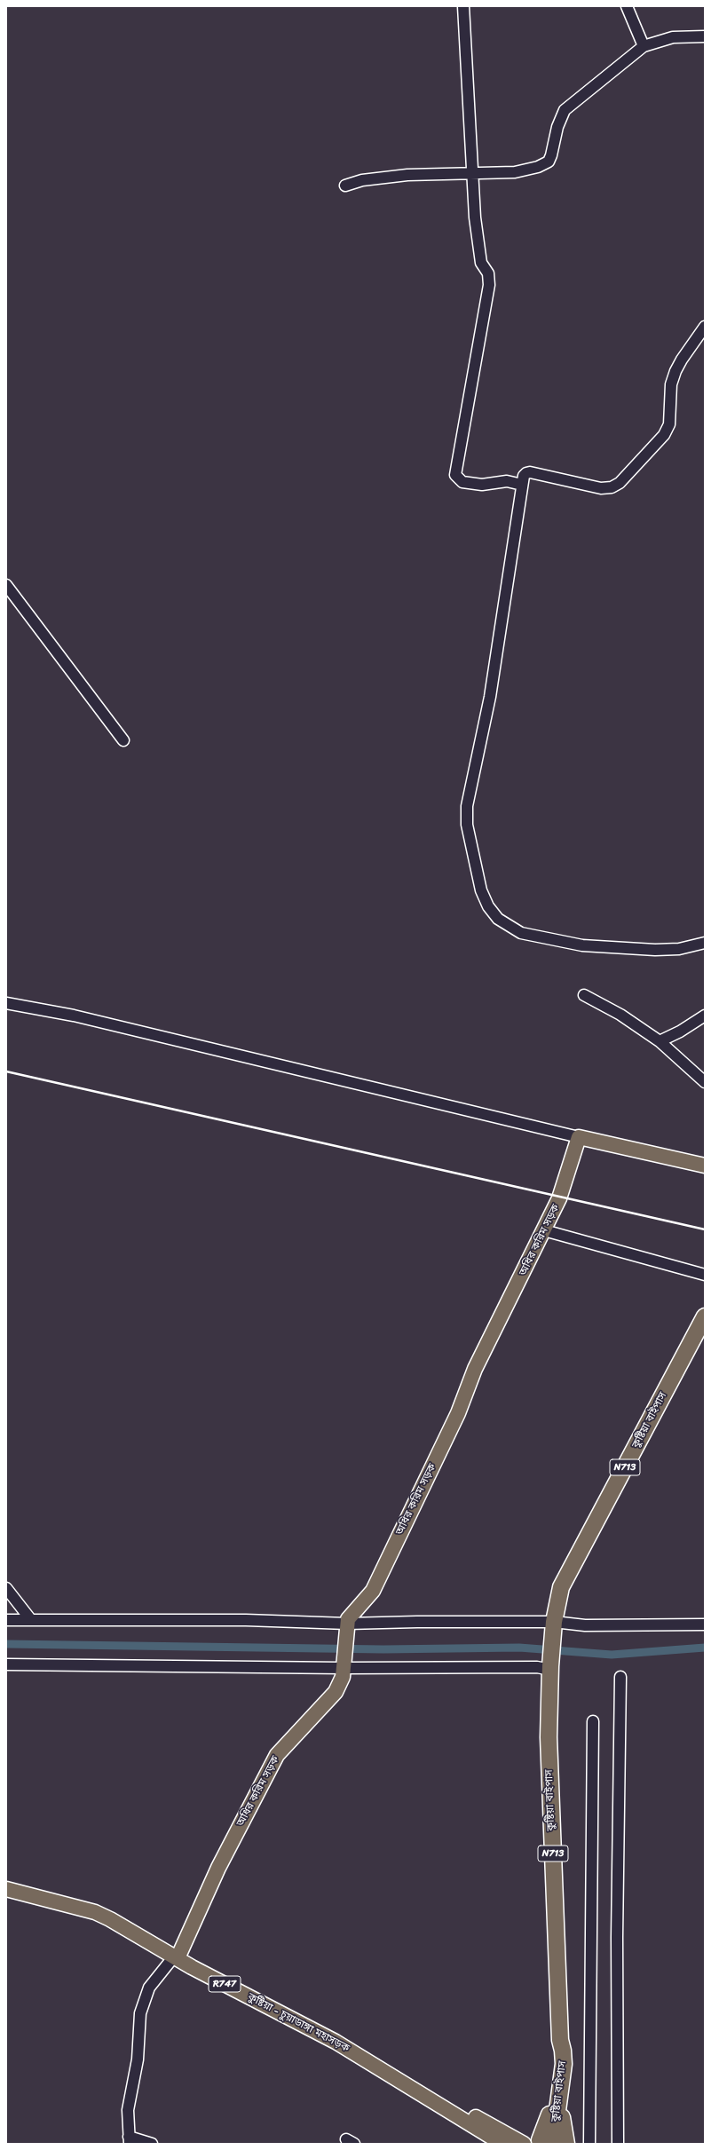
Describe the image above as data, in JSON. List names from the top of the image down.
{
  "streets": {
    "highway": ["কুষ্টিয়া বাইপাস", "N713"],
    "main road": ["অধির করিম সড়ক", "R747", "কুষ্টিয়া - চুয়াডাঙ্গা মহাসড়ক"]
  },
  "crossings": [
    ["অধির করিম সড়ক", "কুষ্টিয়া - চুয়াডাঙ্গা মহাসড়ক"]
  ]
}
